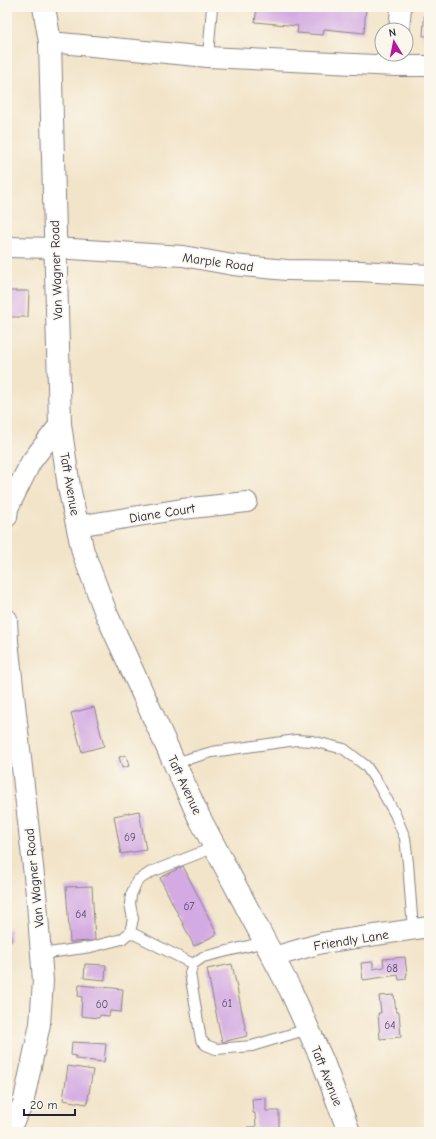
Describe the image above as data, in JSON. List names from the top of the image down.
{
  "streets": {
    "street": [
      "Marple Road",
      "Van Wagner Road",
      "Taft Avenue",
      "Diane Court",
      "Friendly Lane"
    ]
  },
  "crossings": [
    ["Marple Road", "Van Wagner Road"],
    ["Van Wagner Road", "Taft Avenue"],
    ["Taft Avenue", "Diane Court"],
    ["Taft Avenue", "Friendly Lane"]
  ],
  "house_numbers": [
    "69",
    "67",
    "64",
    "68",
    "61",
    "60",
    "64"
  ],
  "scale_bar": "20 m",
  "north": "top"
}
